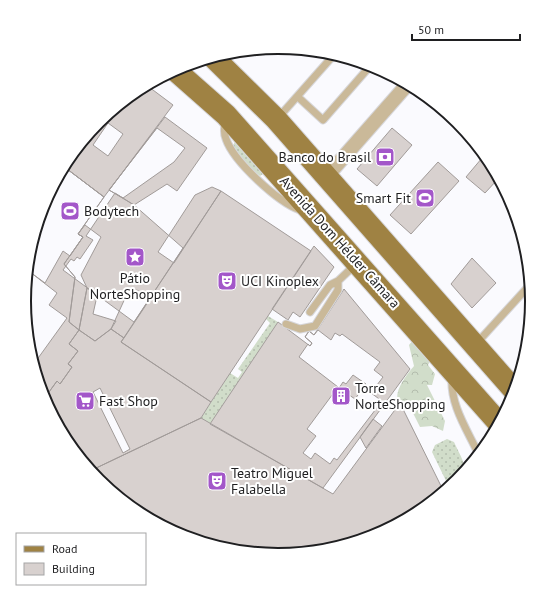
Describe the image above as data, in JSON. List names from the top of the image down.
{
  "streets": {
    "main road": ["Avenida Dom Hélder Câmara"]
  },
  "places": {
    "bank": ["Banco do Brasil"],
    "sports": ["Smart Fit", "Bodytech"],
    "place": ["Pátio NorteShopping"],
    "theatre": ["UCI Kinoplex", "Teatro Miguel Falabella"],
    "building": ["Torre NorteShopping"],
    "supermarket": ["Fast Shop"]
  },
  "legend": ["Road", "Building"],
  "scale_bar": "50 m"
}
